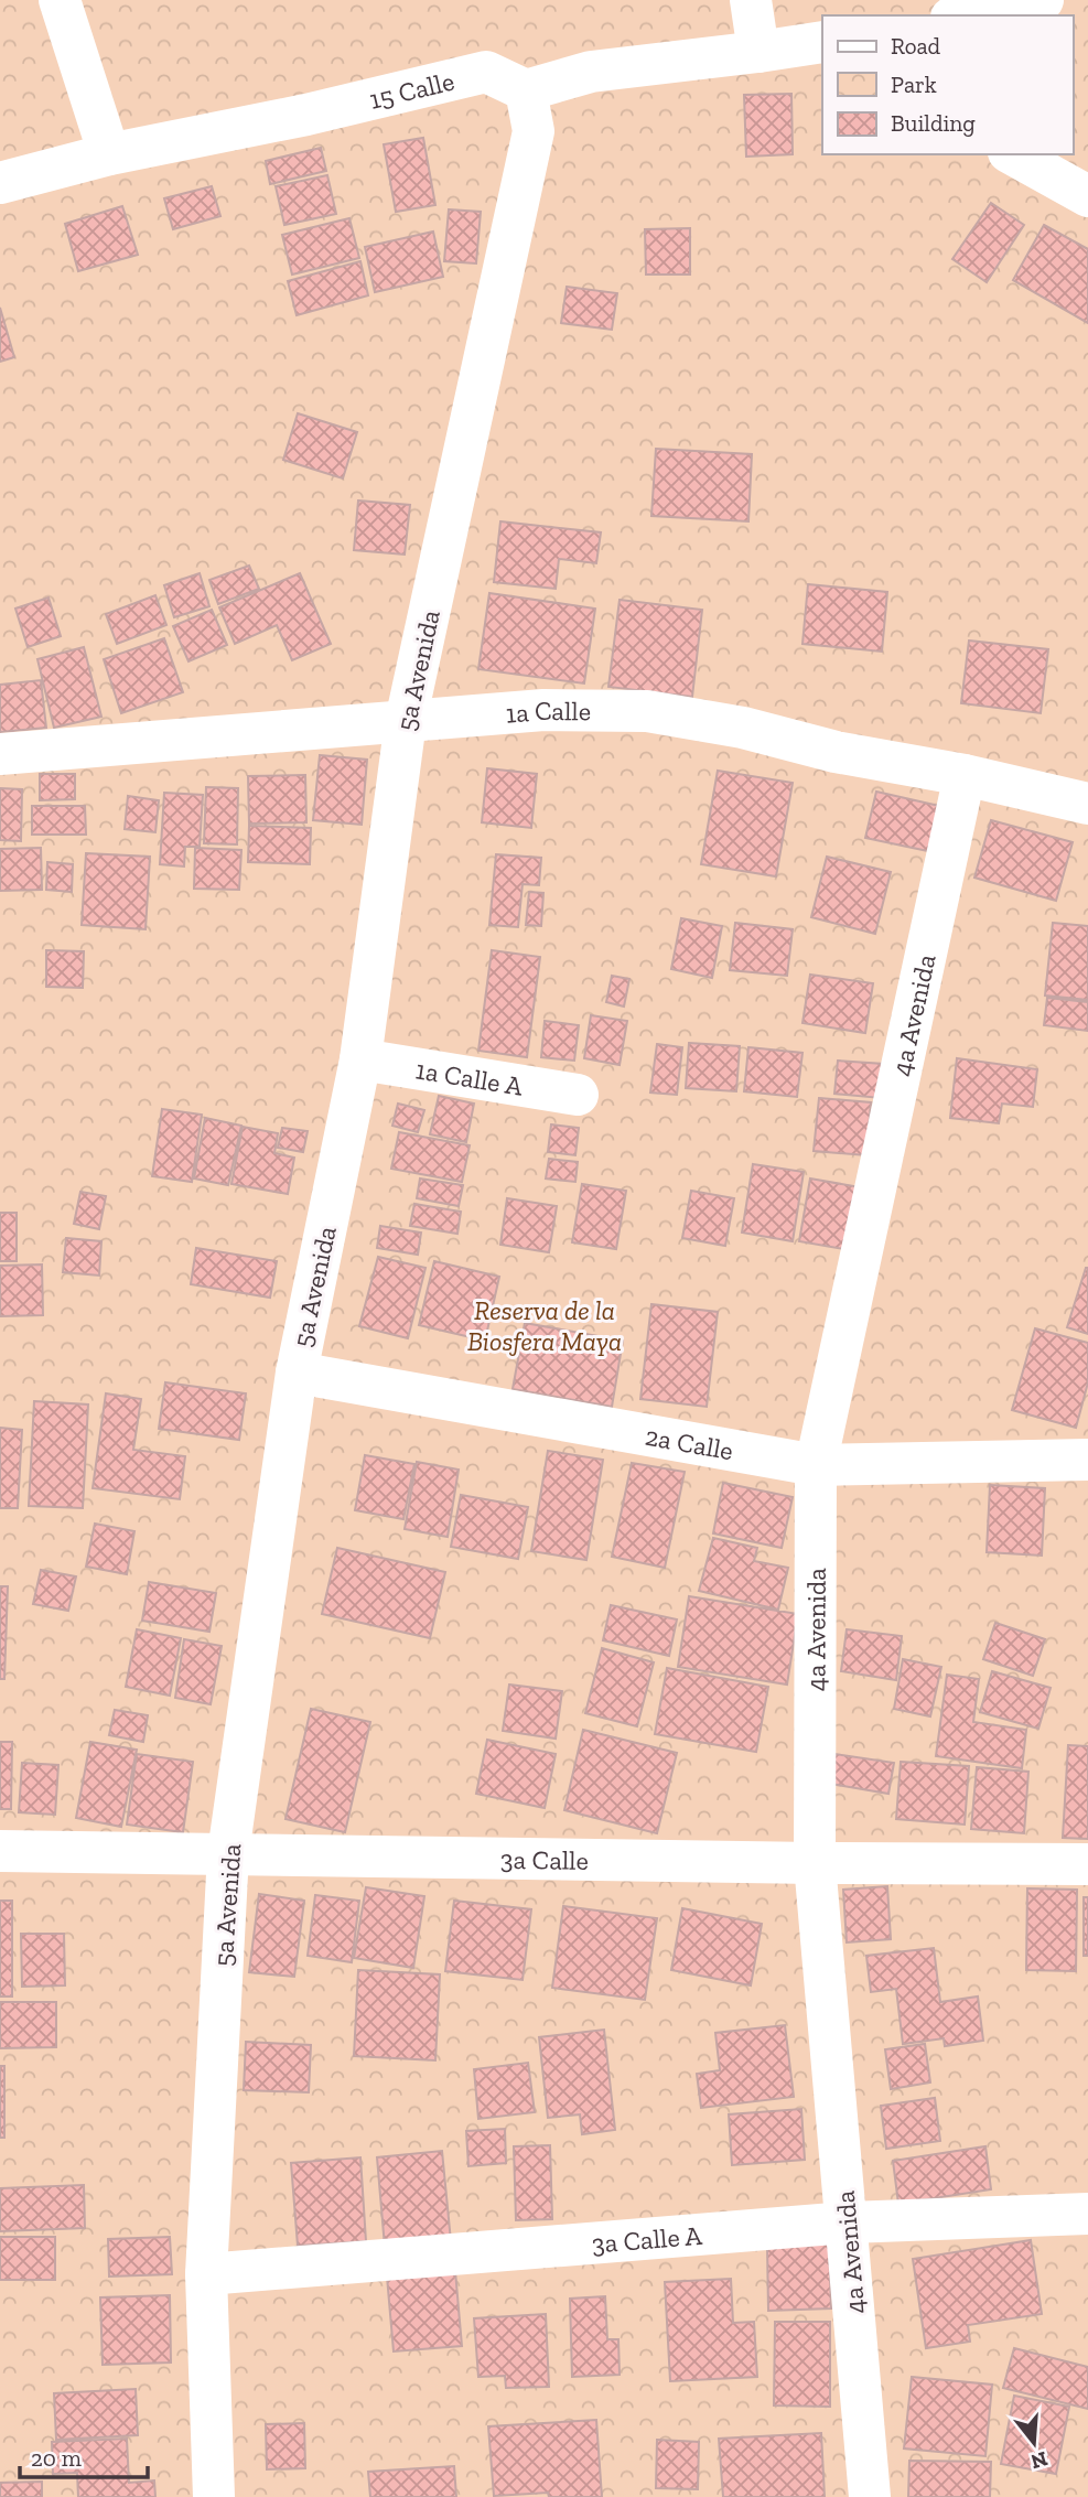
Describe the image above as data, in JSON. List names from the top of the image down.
{
  "streets": {
    "street": [
      "15 Calle",
      "5a Avenida",
      "1a Calle",
      "4a Avenida",
      "1a Calle A",
      "2a Calle",
      "3a Calle",
      "3a Calle A"
    ]
  },
  "crossings": [
    ["15 Calle", "5a Avenida"],
    ["5a Avenida", "1a Calle"],
    ["5a Avenida", "1a Calle A"],
    ["5a Avenida", "2a Calle"],
    ["5a Avenida", "3a Calle"],
    ["5a Avenida", "3a Calle A"],
    ["1a Calle", "4a Avenida"],
    ["4a Avenida", "2a Calle"],
    ["4a Avenida", "3a Calle"],
    ["4a Avenida", "3a Calle A"]
  ],
  "parks": ["Reserva de la Biosfera Maya"],
  "legend": ["Road", "Park", "Building"],
  "scale_bar": "20 m",
  "north": "bottom"
}
